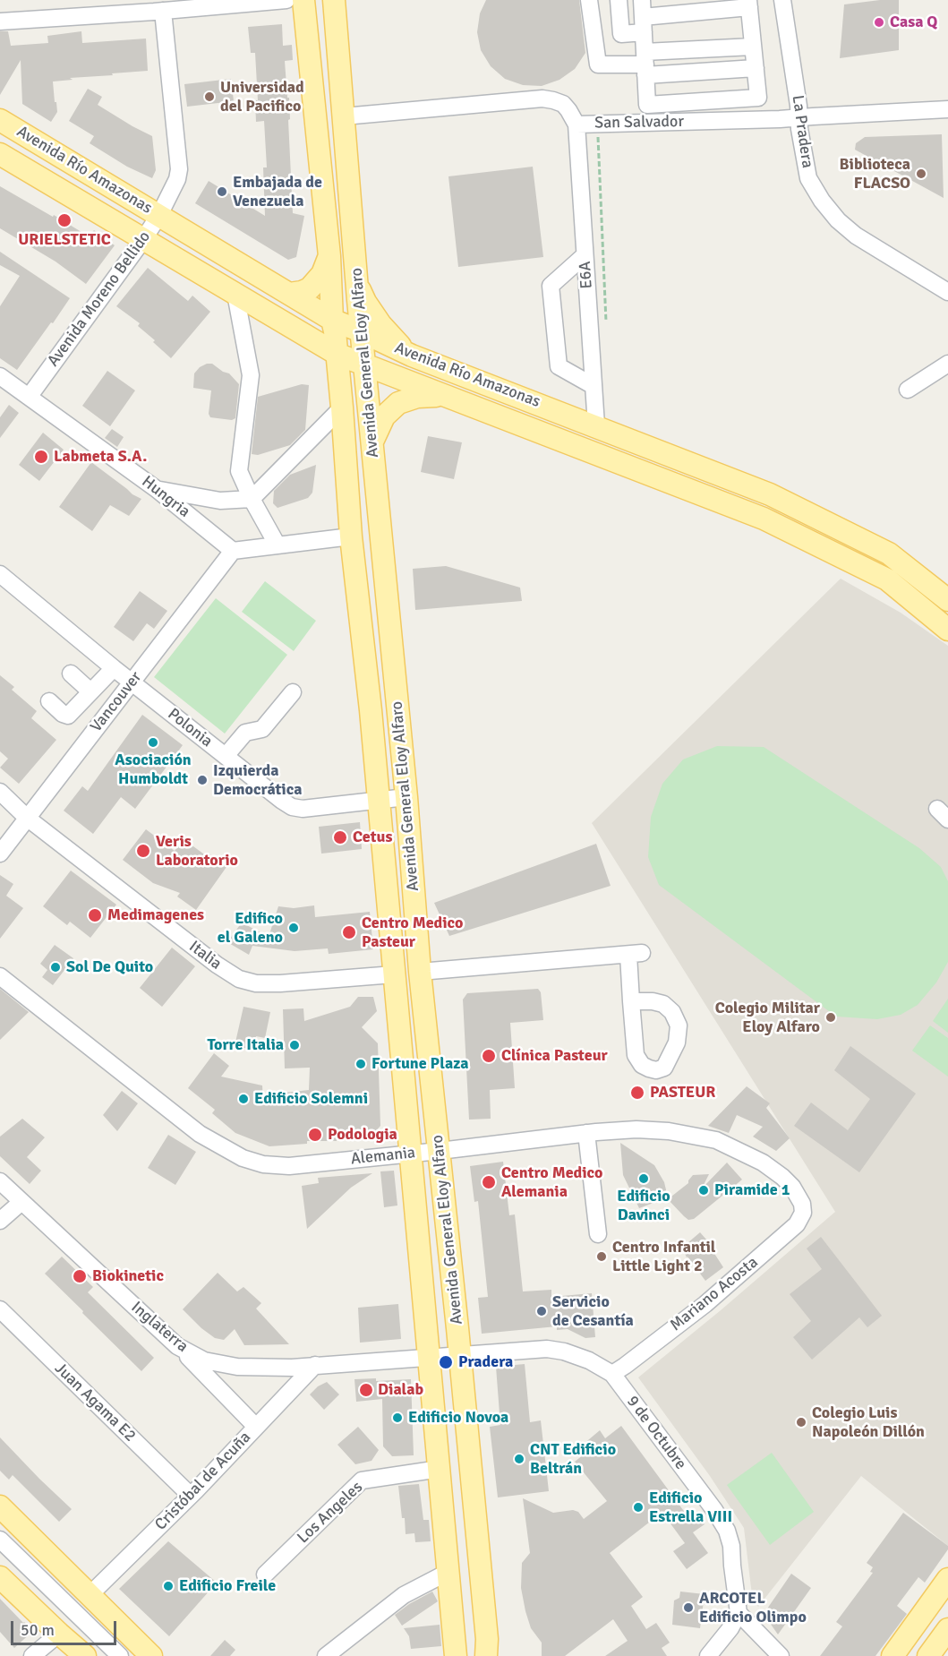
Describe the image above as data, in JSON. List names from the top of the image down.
{
  "streets": {
    "main road": ["Avenida Río Amazonas", "Avenida General Eloy Alfaro"],
    "street": [
      "San Salvador",
      "La Pradera",
      "E6A",
      "Avenida Moreno Bellido",
      "Hungria",
      "Vancouver",
      "Polonia",
      "Italia",
      "Alemania",
      "Mariano Acosta",
      "Inglaterra",
      "Juan Agama E2",
      "9 de Octubre",
      "Cristóbal de Acuña",
      "Los Angeles"
    ]
  },
  "crossings": [
    ["San Salvador", "La Pradera"],
    ["San Salvador", "E6A"],
    ["San Salvador", "Avenida General Eloy Alfaro"],
    ["Avenida Río Amazonas", "E6A"],
    ["Avenida Río Amazonas", "Avenida Moreno Bellido"],
    ["Avenida Río Amazonas", "Avenida General Eloy Alfaro"],
    ["Avenida Moreno Bellido", "Hungria"],
    ["Avenida General Eloy Alfaro", "Polonia"],
    ["Avenida General Eloy Alfaro", "Italia"],
    ["Avenida General Eloy Alfaro", "Alemania"],
    ["Avenida General Eloy Alfaro", "Inglaterra"],
    ["Avenida General Eloy Alfaro", "9 de Octubre"],
    ["Avenida General Eloy Alfaro", "Los Angeles"],
    ["Hungria", "Vancouver"],
    ["Vancouver", "Polonia"],
    ["Vancouver", "Italia"],
    ["Alemania", "Mariano Acosta"],
    ["Mariano Acosta", "9 de Octubre"],
    ["Inglaterra", "9 de Octubre"],
    ["Inglaterra", "Cristóbal de Acuña"],
    ["Juan Agama E2", "Cristóbal de Acuña"]
  ],
  "places": [
    "Casa Q",
    "Universidad del Pacifico",
    "Biblioteca FLACSO",
    "Embajada de Venezuela",
    "URIELSTETIC",
    "Labmeta S.A.",
    "Asociación Humboldt",
    "Izquierda Democrática",
    "Cetus",
    "Veris Laboratorio",
    "Medimagenes",
    "Edifico el Galeno",
    "Centro Medico Pasteur",
    "Sol De Quito",
    "Colegio Militar Eloy Alfaro",
    "Torre Italia",
    "Clínica Pasteur",
    "Fortune Plaza",
    "PASTEUR",
    "Edificio Solemni",
    "Podologia",
    "Edificio Davinci",
    "Centro Medico Alemania",
    "Piramide 1",
    "Centro Infantil Little Light 2",
    "Biokinetic",
    "Servicio de Cesantía",
    "Pradera",
    "Dialab",
    "Edificio Novoa",
    "Colegio Luis Napoleón Dillón",
    "CNT Edificio Beltrán",
    "Edificio Estrella VIII",
    "Edificio Freile",
    "ARCOTEL Edificio Olimpo"
  ],
  "scale_bar": "50 m"
}
